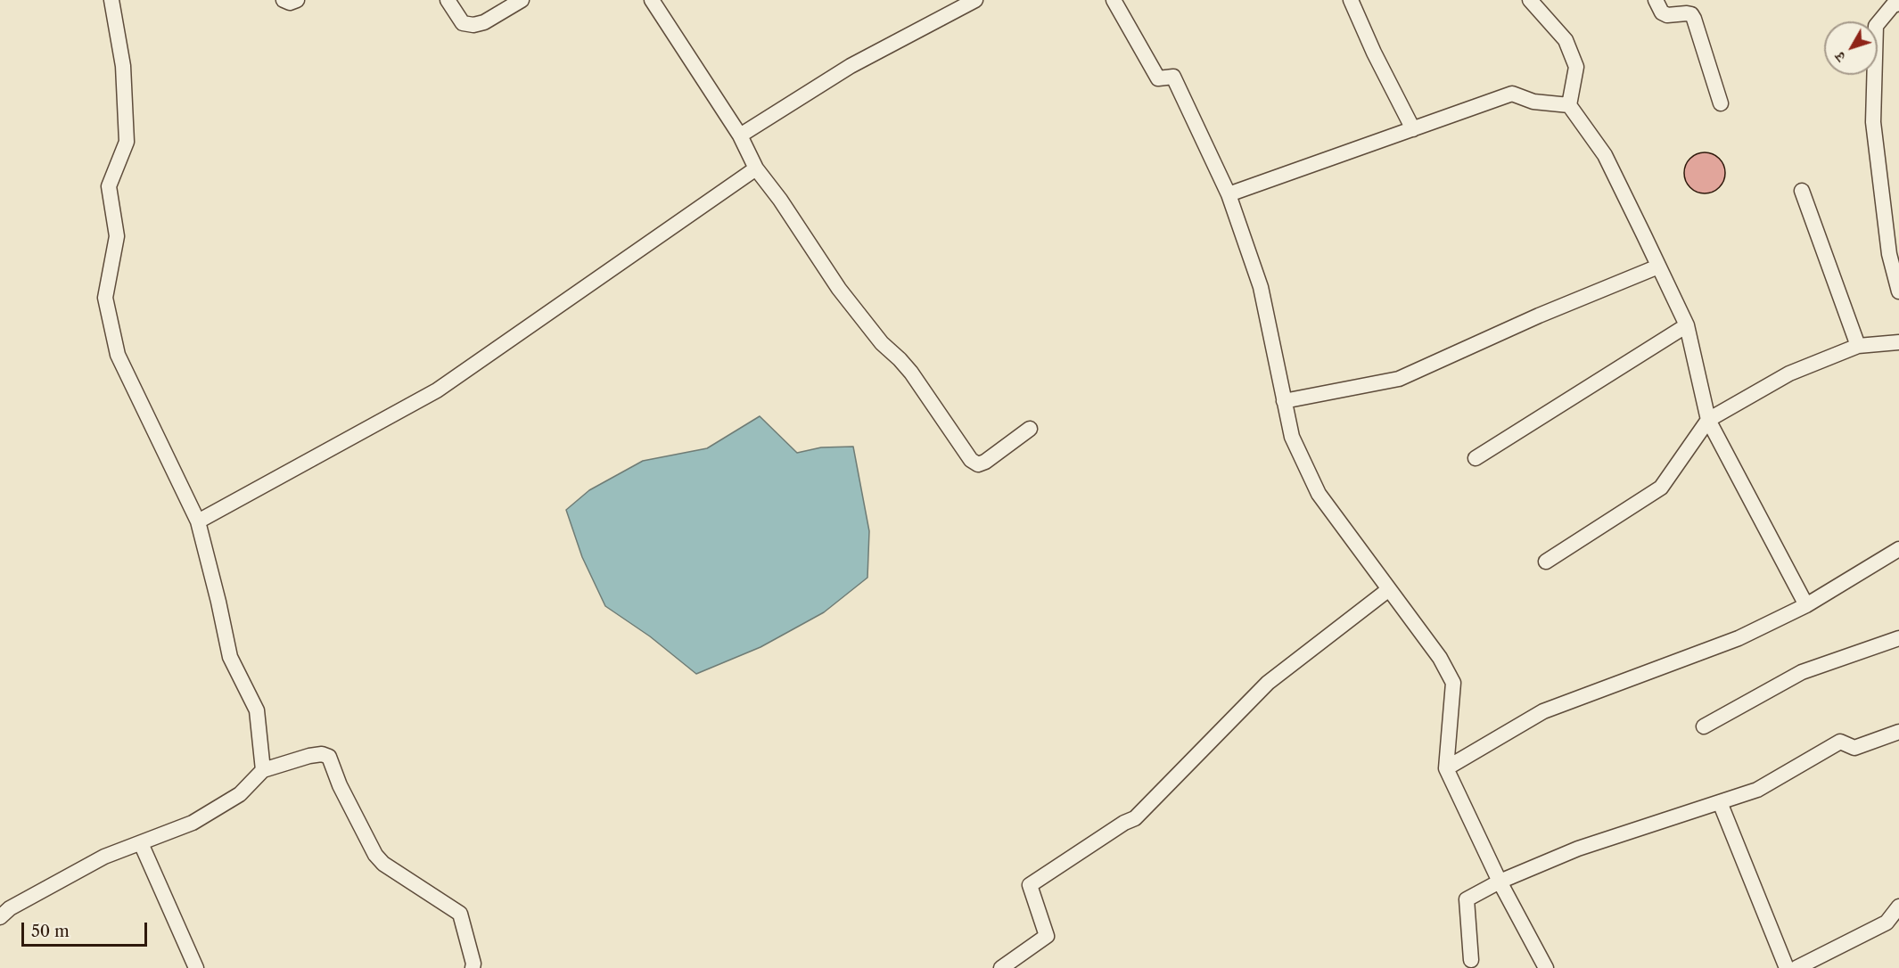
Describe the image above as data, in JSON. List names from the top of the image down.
{
  "scale_bar": "50 m",
  "north": "bottom left"
}
